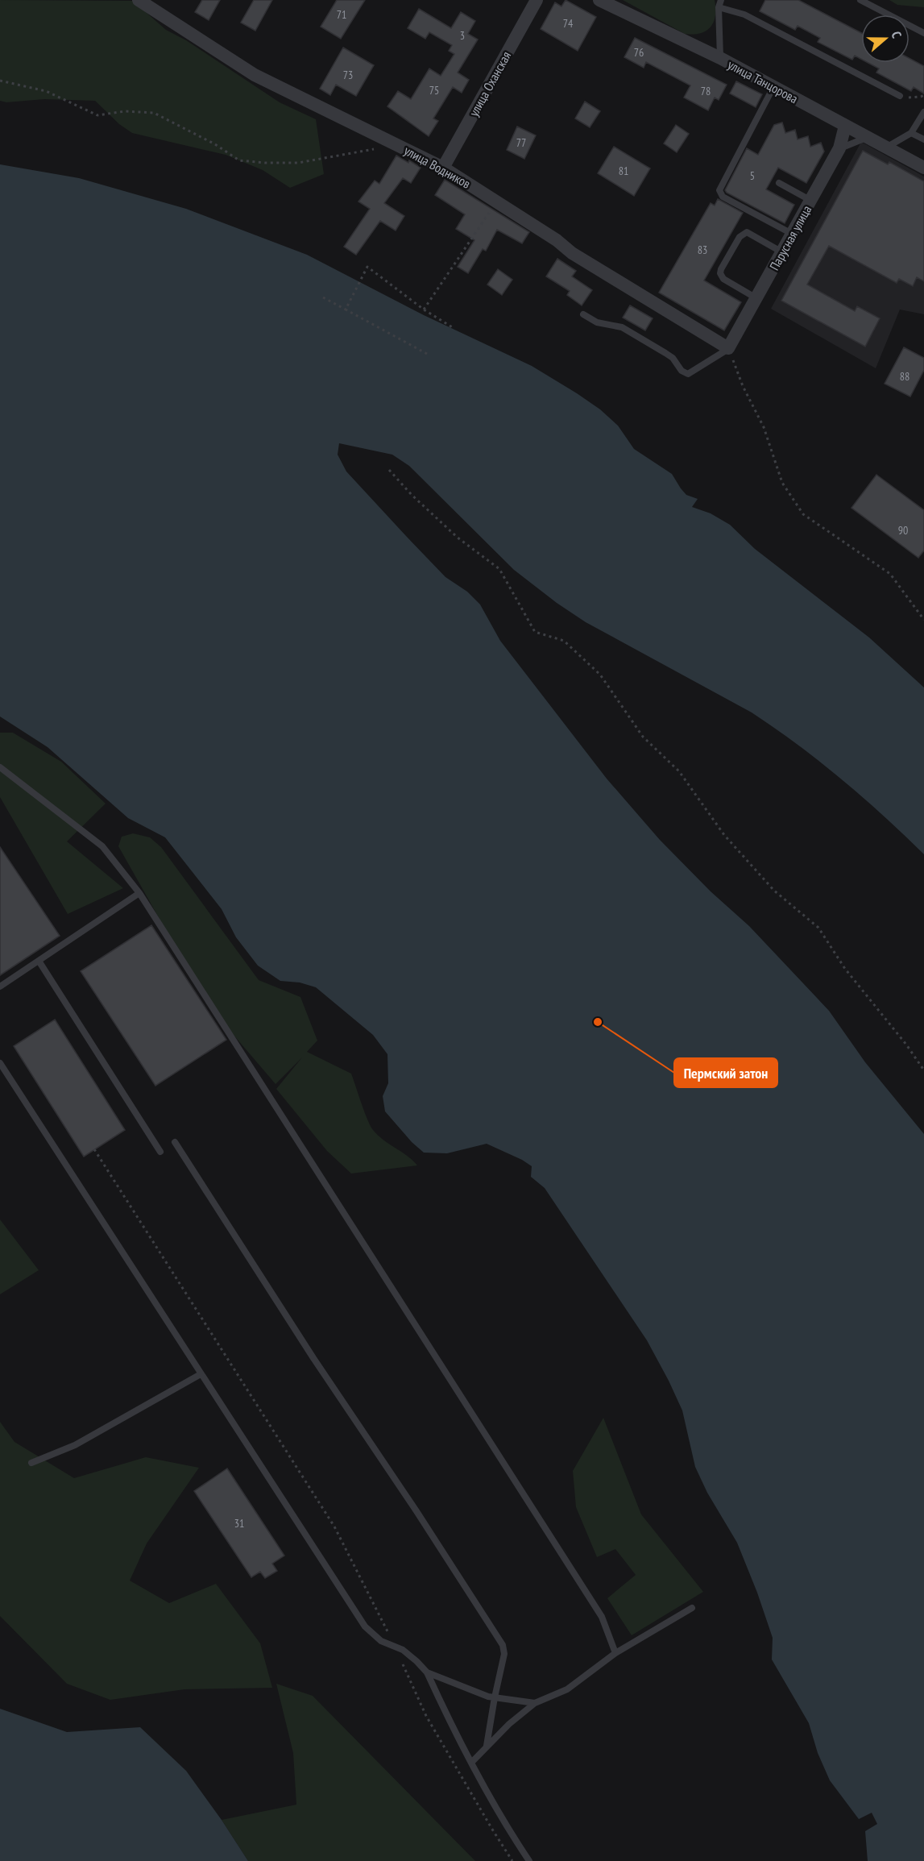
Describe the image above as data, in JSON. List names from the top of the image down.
{
  "streets": {
    "street": [
      "улица Танцорова",
      "улица Оханская",
      "улица Водников",
      "Парусная улица"
    ]
  },
  "crossings": [
    ["улица Танцорова", "Парусная улица"],
    ["улица Оханская", "улица Водников"],
    ["улица Водников", "Парусная улица"]
  ],
  "places": ["Пермский затон"],
  "house_numbers": [
    "71",
    "74",
    "3",
    "76",
    "73",
    "75",
    "78",
    "77",
    "81",
    "5",
    "83",
    "88",
    "90",
    "31"
  ],
  "north": "right"
}
